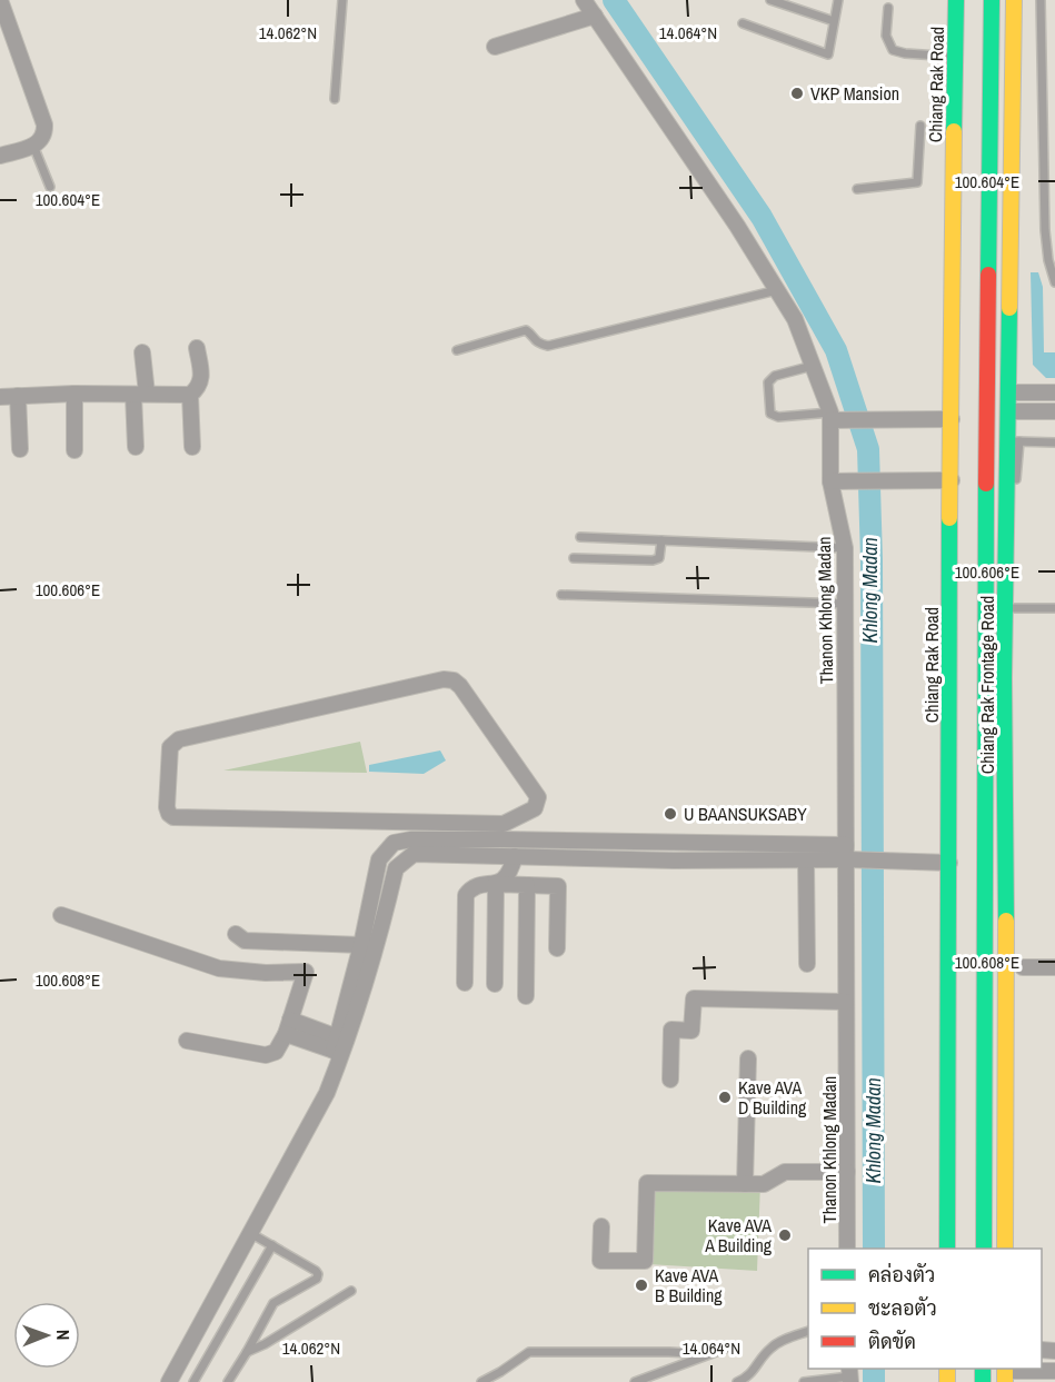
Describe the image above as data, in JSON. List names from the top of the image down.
{
  "streets": {
    "main road": ["Chiang Rak Road", "Chiang Rak Frontage Road"],
    "street": ["Thanon Khlong Madan"]
  },
  "water": ["Khlong Madan"],
  "places": [
    "VKP Mansion",
    "U BAANSUKSABY",
    "Kave AVA D Building",
    "Kave AVA A Building",
    "Kave AVA B Building"
  ],
  "legend": ["คล่องตัว", "ชะลอตัว", "ติดขัด"],
  "north": "right",
  "coordinates": [
    "14.062°N",
    "14.064°N",
    "100.604°E",
    "100.606°E",
    "100.608°E"
  ]
}
